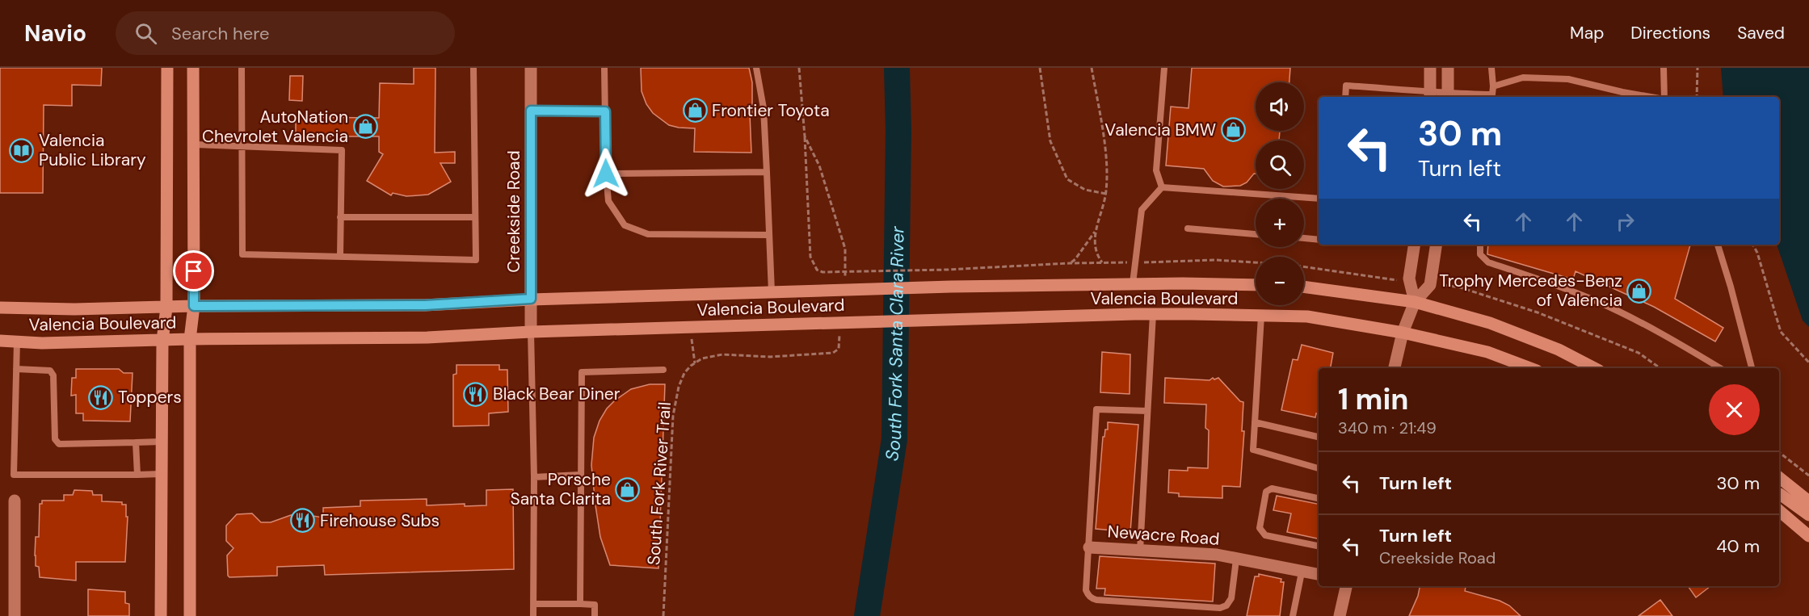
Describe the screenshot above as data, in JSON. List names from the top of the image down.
{
  "streets": {
    "main road": ["Valencia Boulevard"],
    "street": ["Creekside Road", "Newacre Road"],
    "path": ["South Fork River Trail"]
  },
  "crossings": [
    ["Creekside Road", "Valencia Boulevard"]
  ],
  "water": ["South Fork Santa Clara River"],
  "places": {
    "shop": [
      "Frontier Toyota",
      "AutoNation Chevrolet Valencia",
      "Valencia BMW",
      "Trophy Mercedes-Benz of Valencia",
      "Porsche Santa Clarita"
    ],
    "library": ["Valencia Public Library"],
    "restaurant": ["Black Bear Diner", "Toppers", "Firehouse Subs"]
  },
  "page": {
    "header": "Navio",
    "search": "Search here",
    "nav": ["Map", "Directions", "Saved"],
    "map_buttons": ["+", "−"],
    "turn": ["30 m", "Turn left"],
    "heading": ["1 min", "340 m · 21:49"],
    "list": [
      {
        "name": "Turn left",
        "value": "30 m"
      },
      {
        "name": "Turn left",
        "note": "Creekside Road",
        "value": "40 m"
      }
    ]
  }
}
